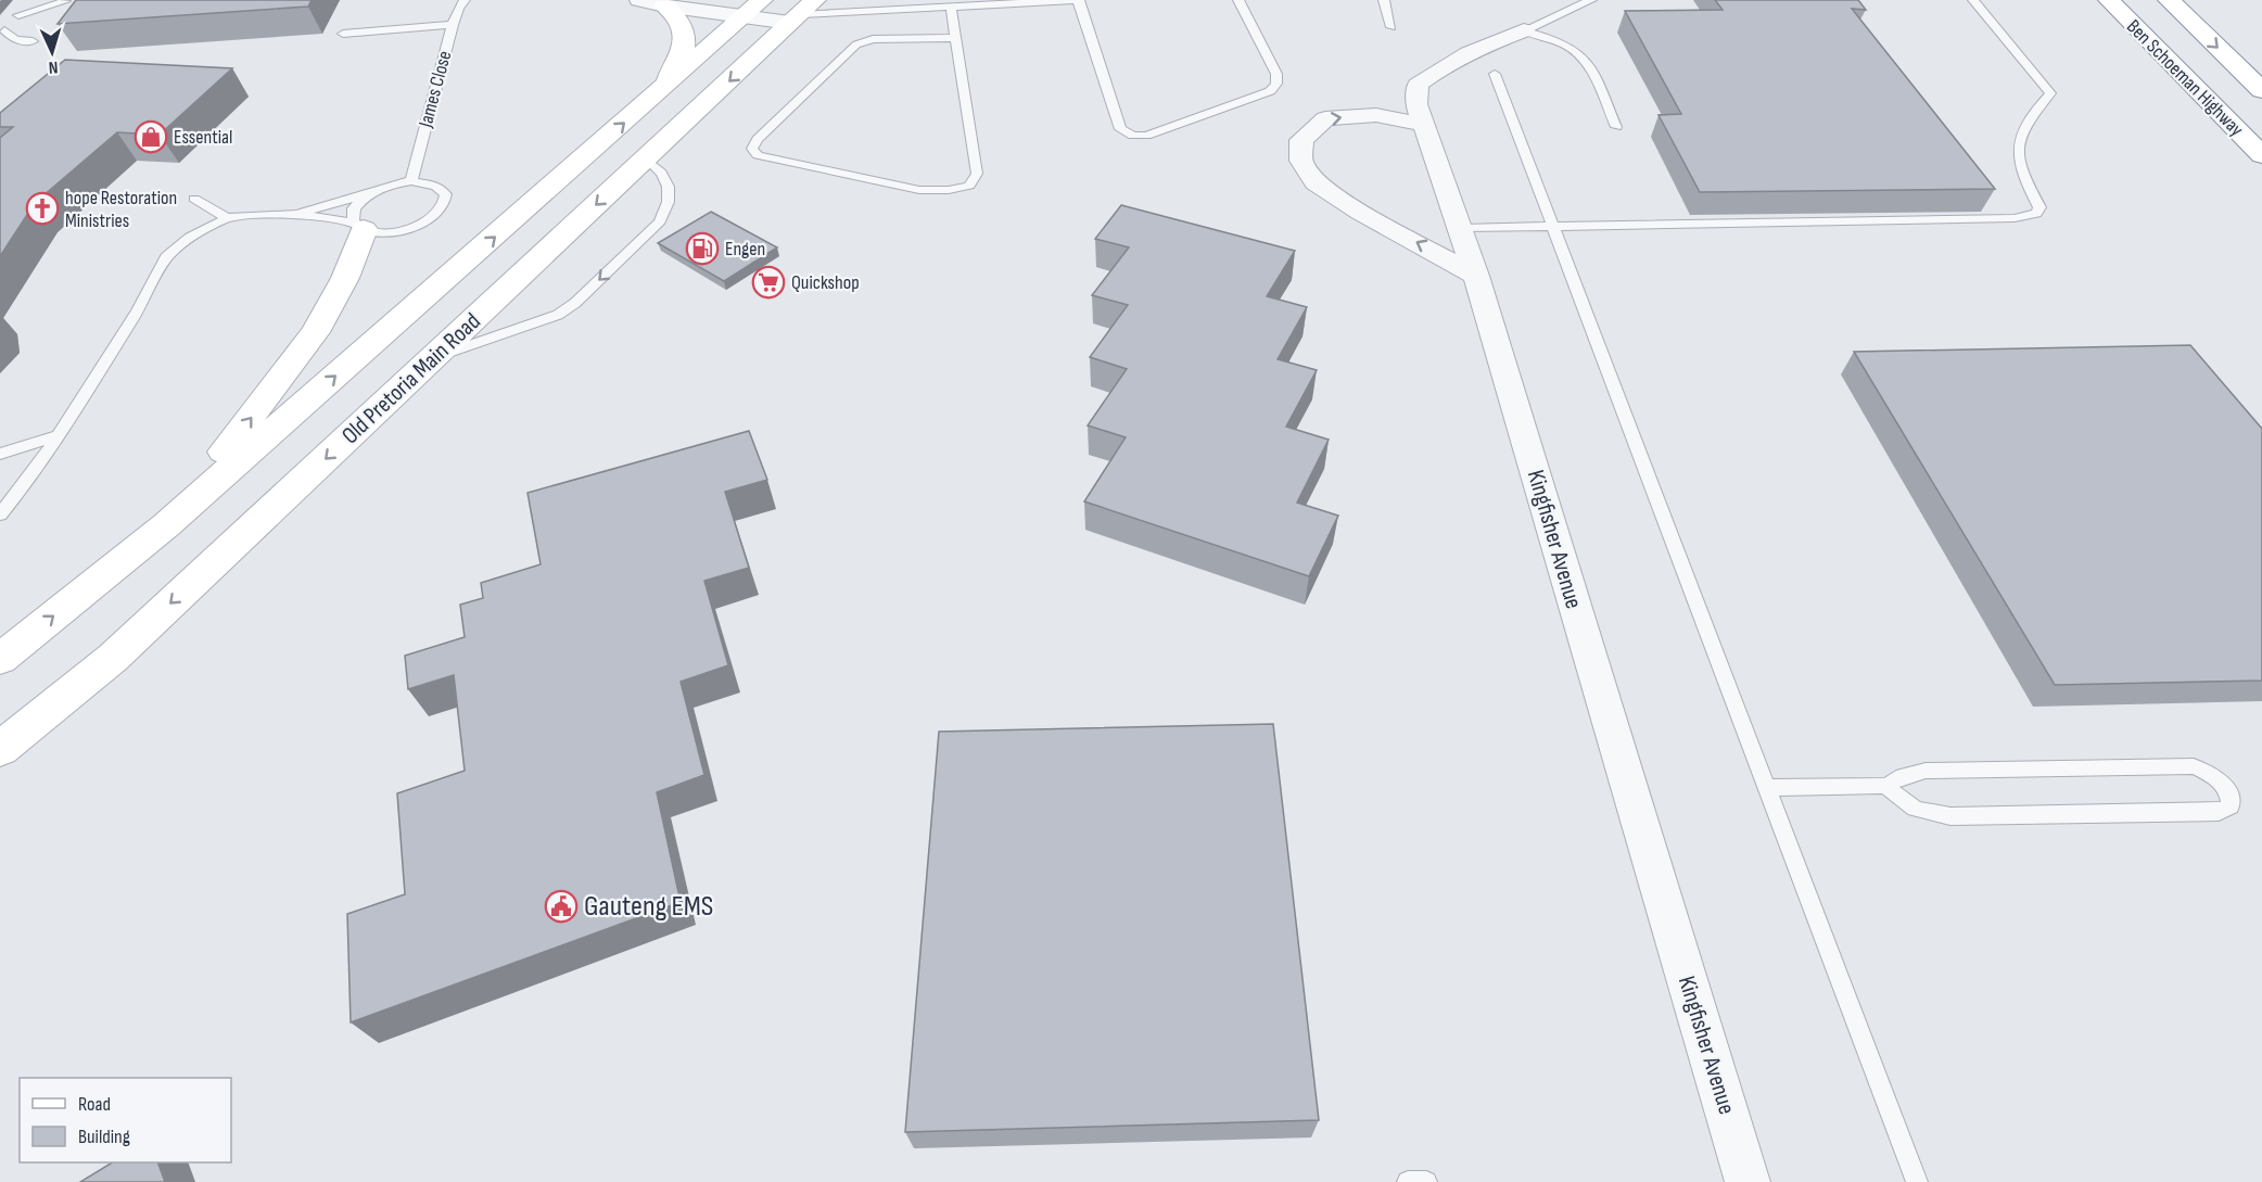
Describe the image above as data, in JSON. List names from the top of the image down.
{
  "streets": {
    "main road": ["Ben Schoeman Highway", "Old Pretoria Main Road"],
    "street": ["Kingfisher Avenue"],
    "lane": ["James Close"]
  },
  "places": {
    "shop": ["Essential"],
    "church": ["hope Restoration Ministries"],
    "fuel station": ["Engen"],
    "supermarket": ["Quickshop"],
    "public building": ["Gauteng EMS"]
  },
  "legend": ["Road", "Building"],
  "north": "bottom"
}
